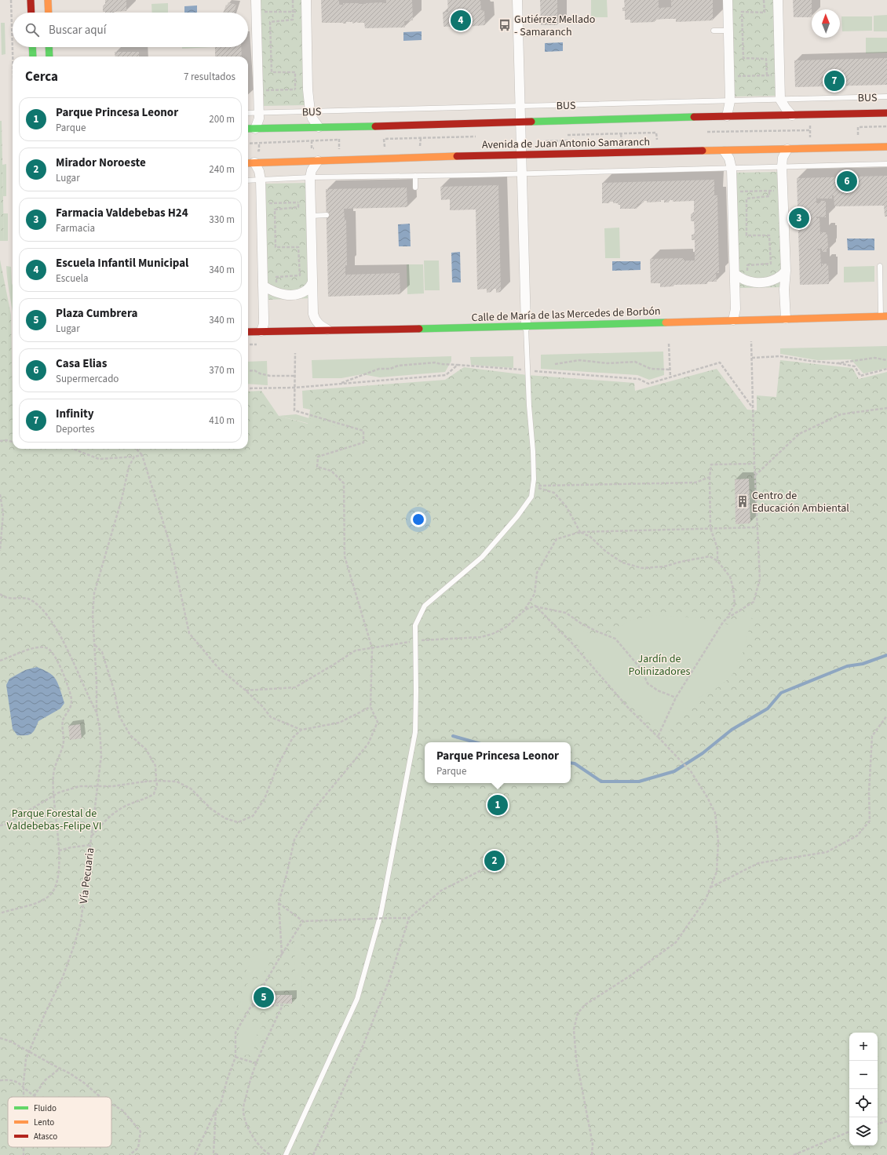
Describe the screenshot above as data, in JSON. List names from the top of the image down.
{
  "streets": {
    "street": ["Avenida de Juan Antonio Samaranch", "Calle de María de las Mercedes de Borbón"],
    "lane": ["BUS"],
    "path": ["Vía Pecuaria"]
  },
  "parks": ["Jardín de Polinizadores", "Parque Forestal de Valdebebas-Felipe VI"],
  "places": {
    "bus stop": ["Gutiérrez Mellado - Samaranch"],
    "building": ["Centro de Educación Ambiental"]
  },
  "legend": ["Fluido", "Lento", "Atasco"],
  "north": "top",
  "page": {
    "pins": [
      "4",
      "7",
      "6",
      "3",
      "1",
      "2",
      "5"
    ],
    "search": "Buscar aquí",
    "heading": ["Cerca", "7 resultados"],
    "list": [
      {
        "mark": "1",
        "name": "Parque Princesa Leonor",
        "note": "Parque",
        "value": "200 m"
      },
      {
        "mark": "2",
        "name": "Mirador Noroeste",
        "note": "Lugar",
        "value": "240 m"
      },
      {
        "mark": "3",
        "name": "Farmacia Valdebebas H24",
        "note": "Farmacia",
        "value": "330 m"
      },
      {
        "mark": "4",
        "name": "Escuela Infantil Municipal",
        "note": "Escuela",
        "value": "340 m"
      },
      {
        "mark": "5",
        "name": "Plaza Cumbrera",
        "note": "Lugar",
        "value": "340 m"
      },
      {
        "mark": "6",
        "name": "Casa Elias",
        "note": "Supermercado",
        "value": "370 m"
      },
      {
        "mark": "7",
        "name": "Infinity",
        "note": "Deportes",
        "value": "410 m"
      }
    ],
    "popup": ["Parque Princesa Leonor", "Parque"],
    "map_buttons": ["+", "−"]
  }
}
